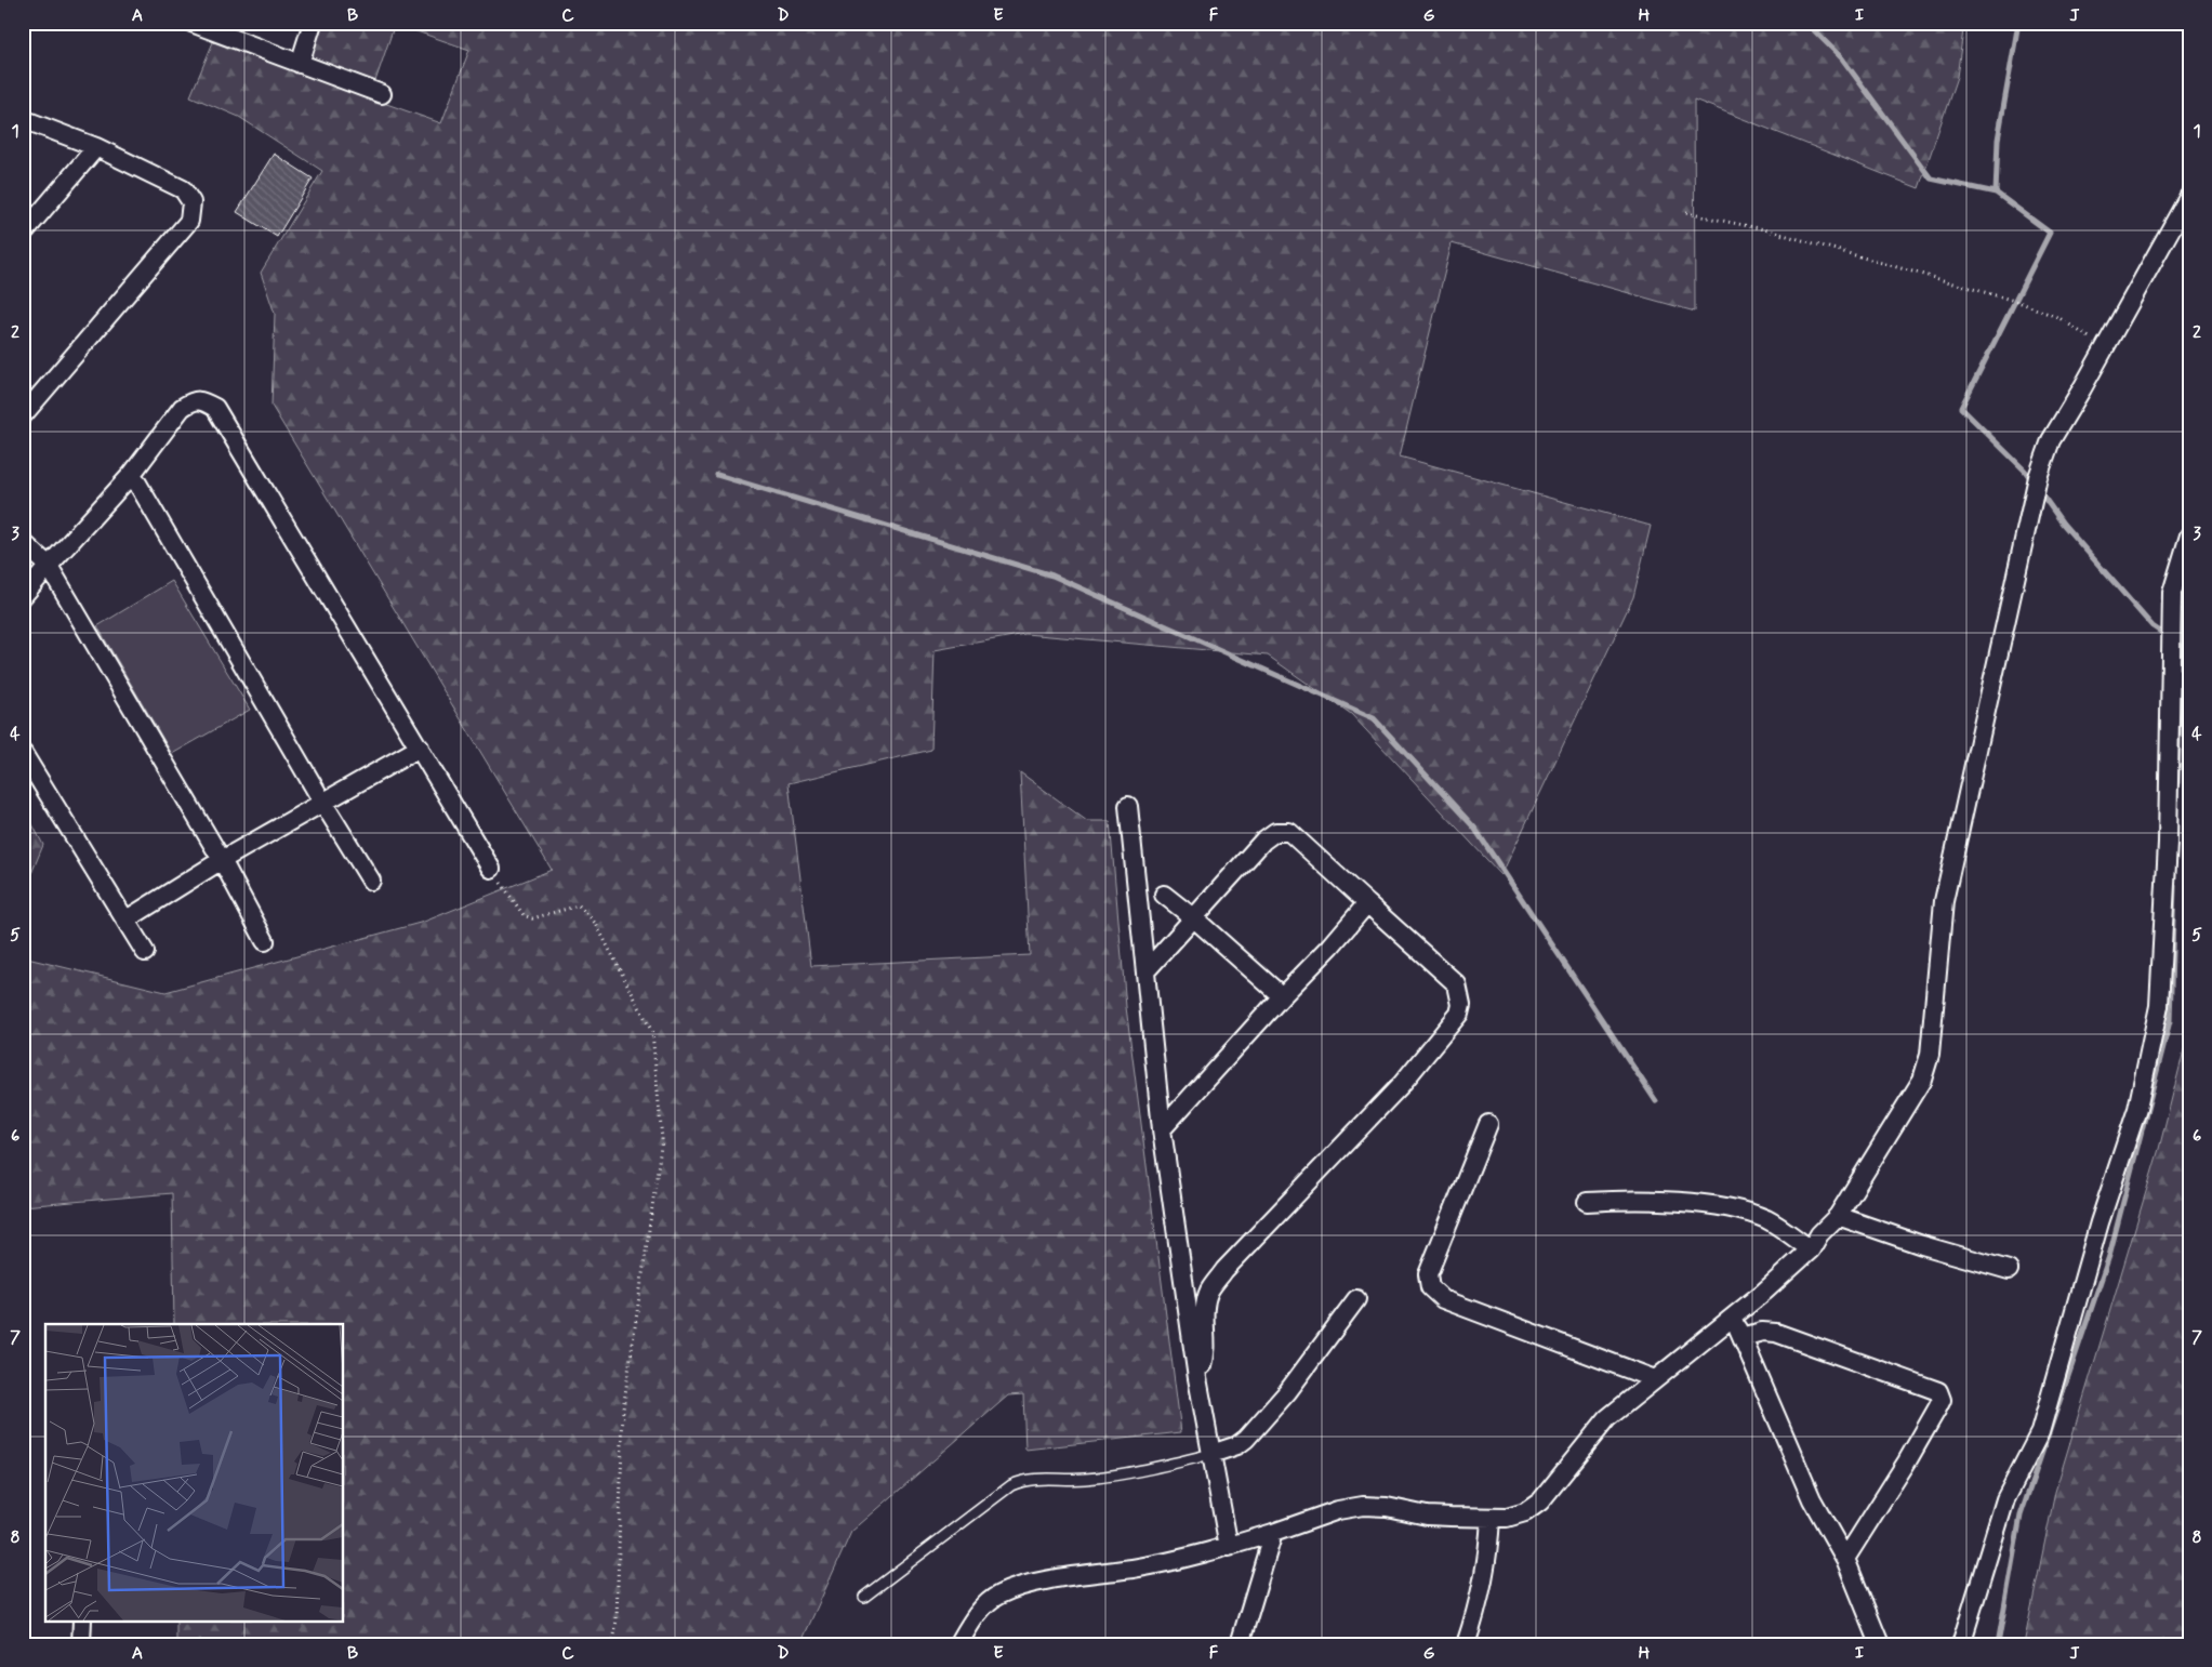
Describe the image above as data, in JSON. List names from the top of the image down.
{
  "grid": {
    "columns": [
      "A",
      "B",
      "C",
      "D",
      "E",
      "F",
      "G",
      "H",
      "I",
      "J"
    ],
    "rows": [
      "1",
      "2",
      "3",
      "4",
      "5",
      "6",
      "7",
      "8"
    ]
  }
}
